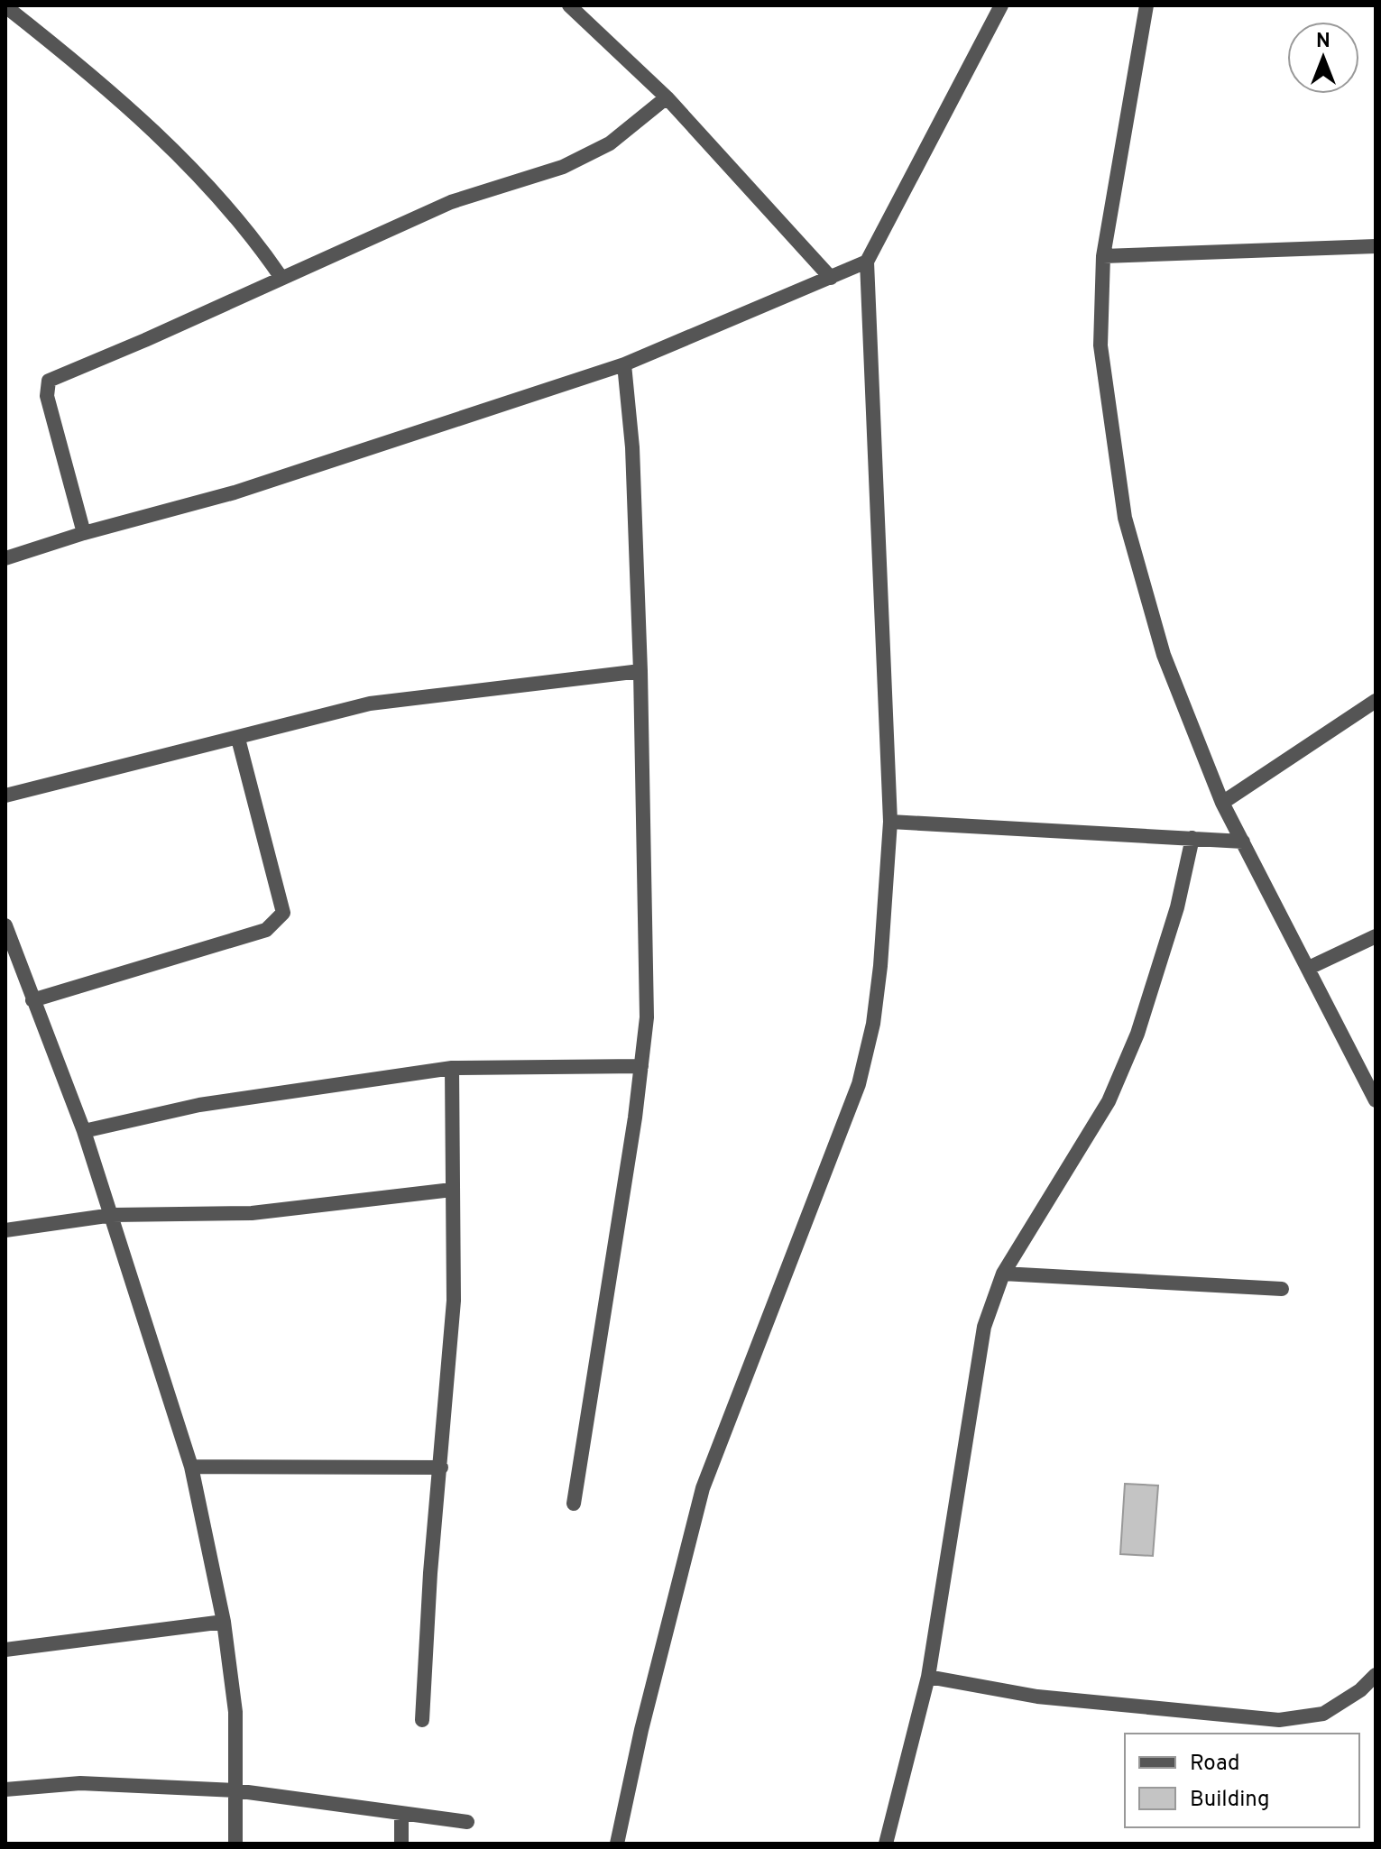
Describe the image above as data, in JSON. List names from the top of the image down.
{
  "legend": ["Road", "Building"],
  "north": "top"
}
